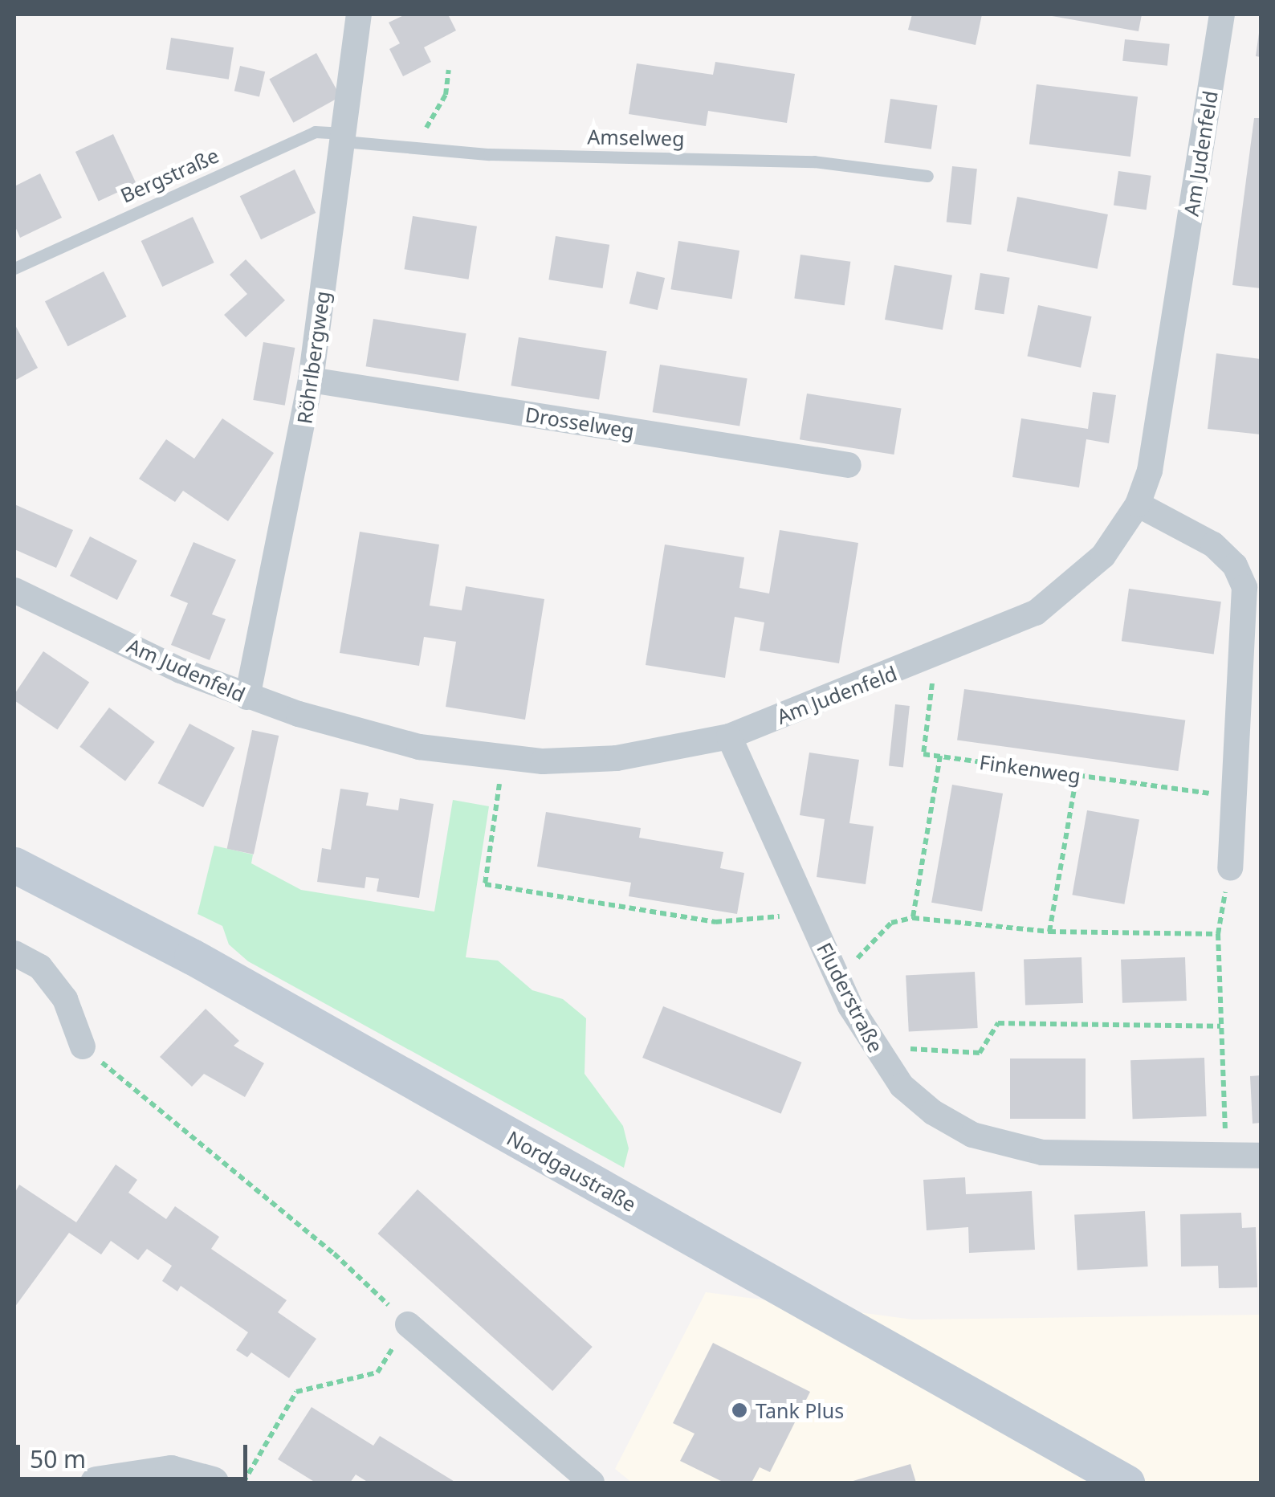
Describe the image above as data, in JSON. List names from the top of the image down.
{
  "streets": {
    "main road": ["Nordgaustraße"],
    "street": [
      "Am Judenfeld",
      "Röhrlbergweg",
      "Drosselweg",
      "Fluderstraße"
    ],
    "lane": ["Amselweg", "Bergstraße"],
    "path": ["Finkenweg"]
  },
  "crossings": [
    ["Amselweg", "Bergstraße"],
    ["Amselweg", "Röhrlbergweg"],
    ["Am Judenfeld", "Röhrlbergweg"],
    ["Am Judenfeld", "Fluderstraße"],
    ["Bergstraße", "Röhrlbergweg"],
    ["Röhrlbergweg", "Drosselweg"]
  ],
  "places": ["Tank Plus"],
  "scale_bar": "50 m"
}
